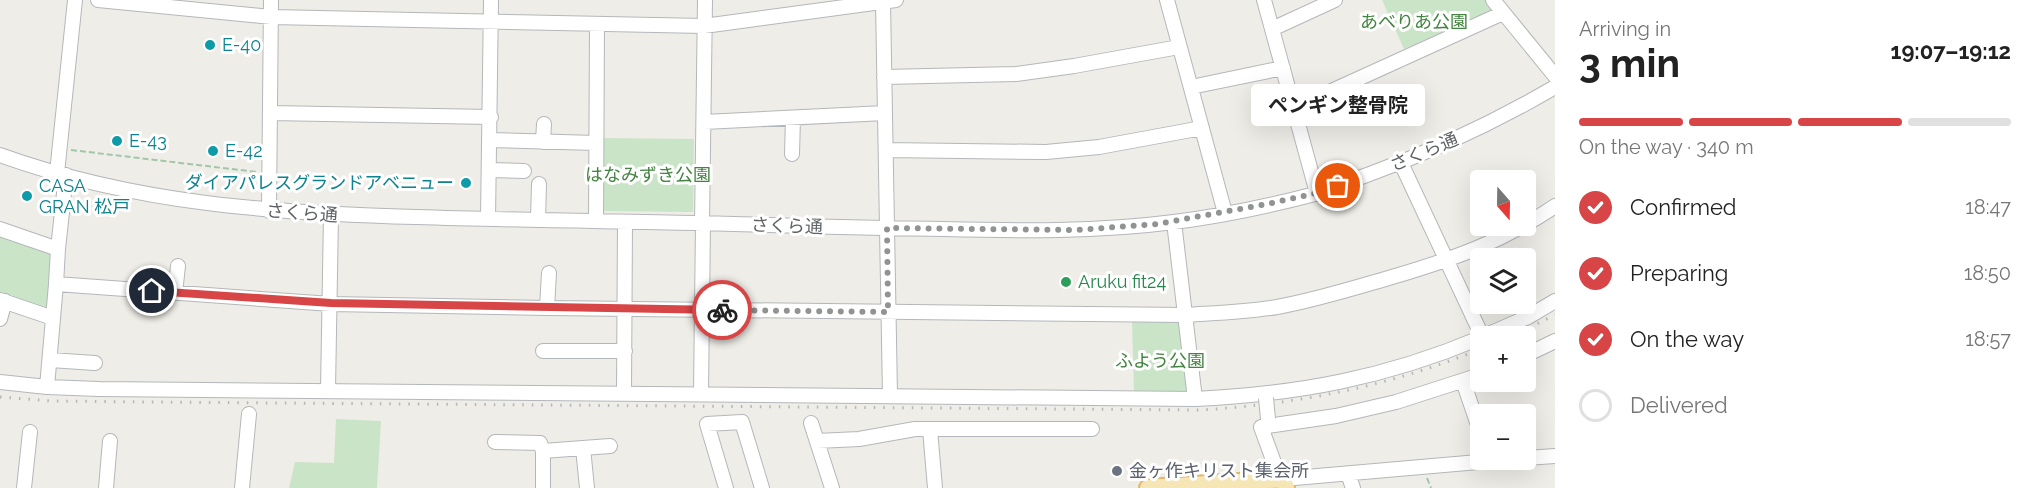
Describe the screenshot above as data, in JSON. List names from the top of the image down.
{
  "streets": {
    "street": ["さくら通"]
  },
  "parks": ["あべりあ公園", "はなみずき公園", "ふよう公園"],
  "places": [
    "E-40",
    "E-43",
    "E-42",
    "ダイアパレスグランドアベニュー",
    "ペンギン整骨院",
    "CASA GRAN 松戸",
    "Aruku fit24",
    "金ヶ作キリスト集会所"
  ],
  "north": "bottom",
  "page": {
    "heading": ["3 min", "Arriving in", "19:07–19:12"],
    "bubble": "ペンギン整骨院",
    "bar": "On the way · 340 m",
    "map_buttons": ["+", "−"],
    "list": [
      ["Confirmed", "18:47"],
      ["Preparing", "18:50"],
      ["On the way", "18:57"],
      "Delivered"
    ]
  }
}
